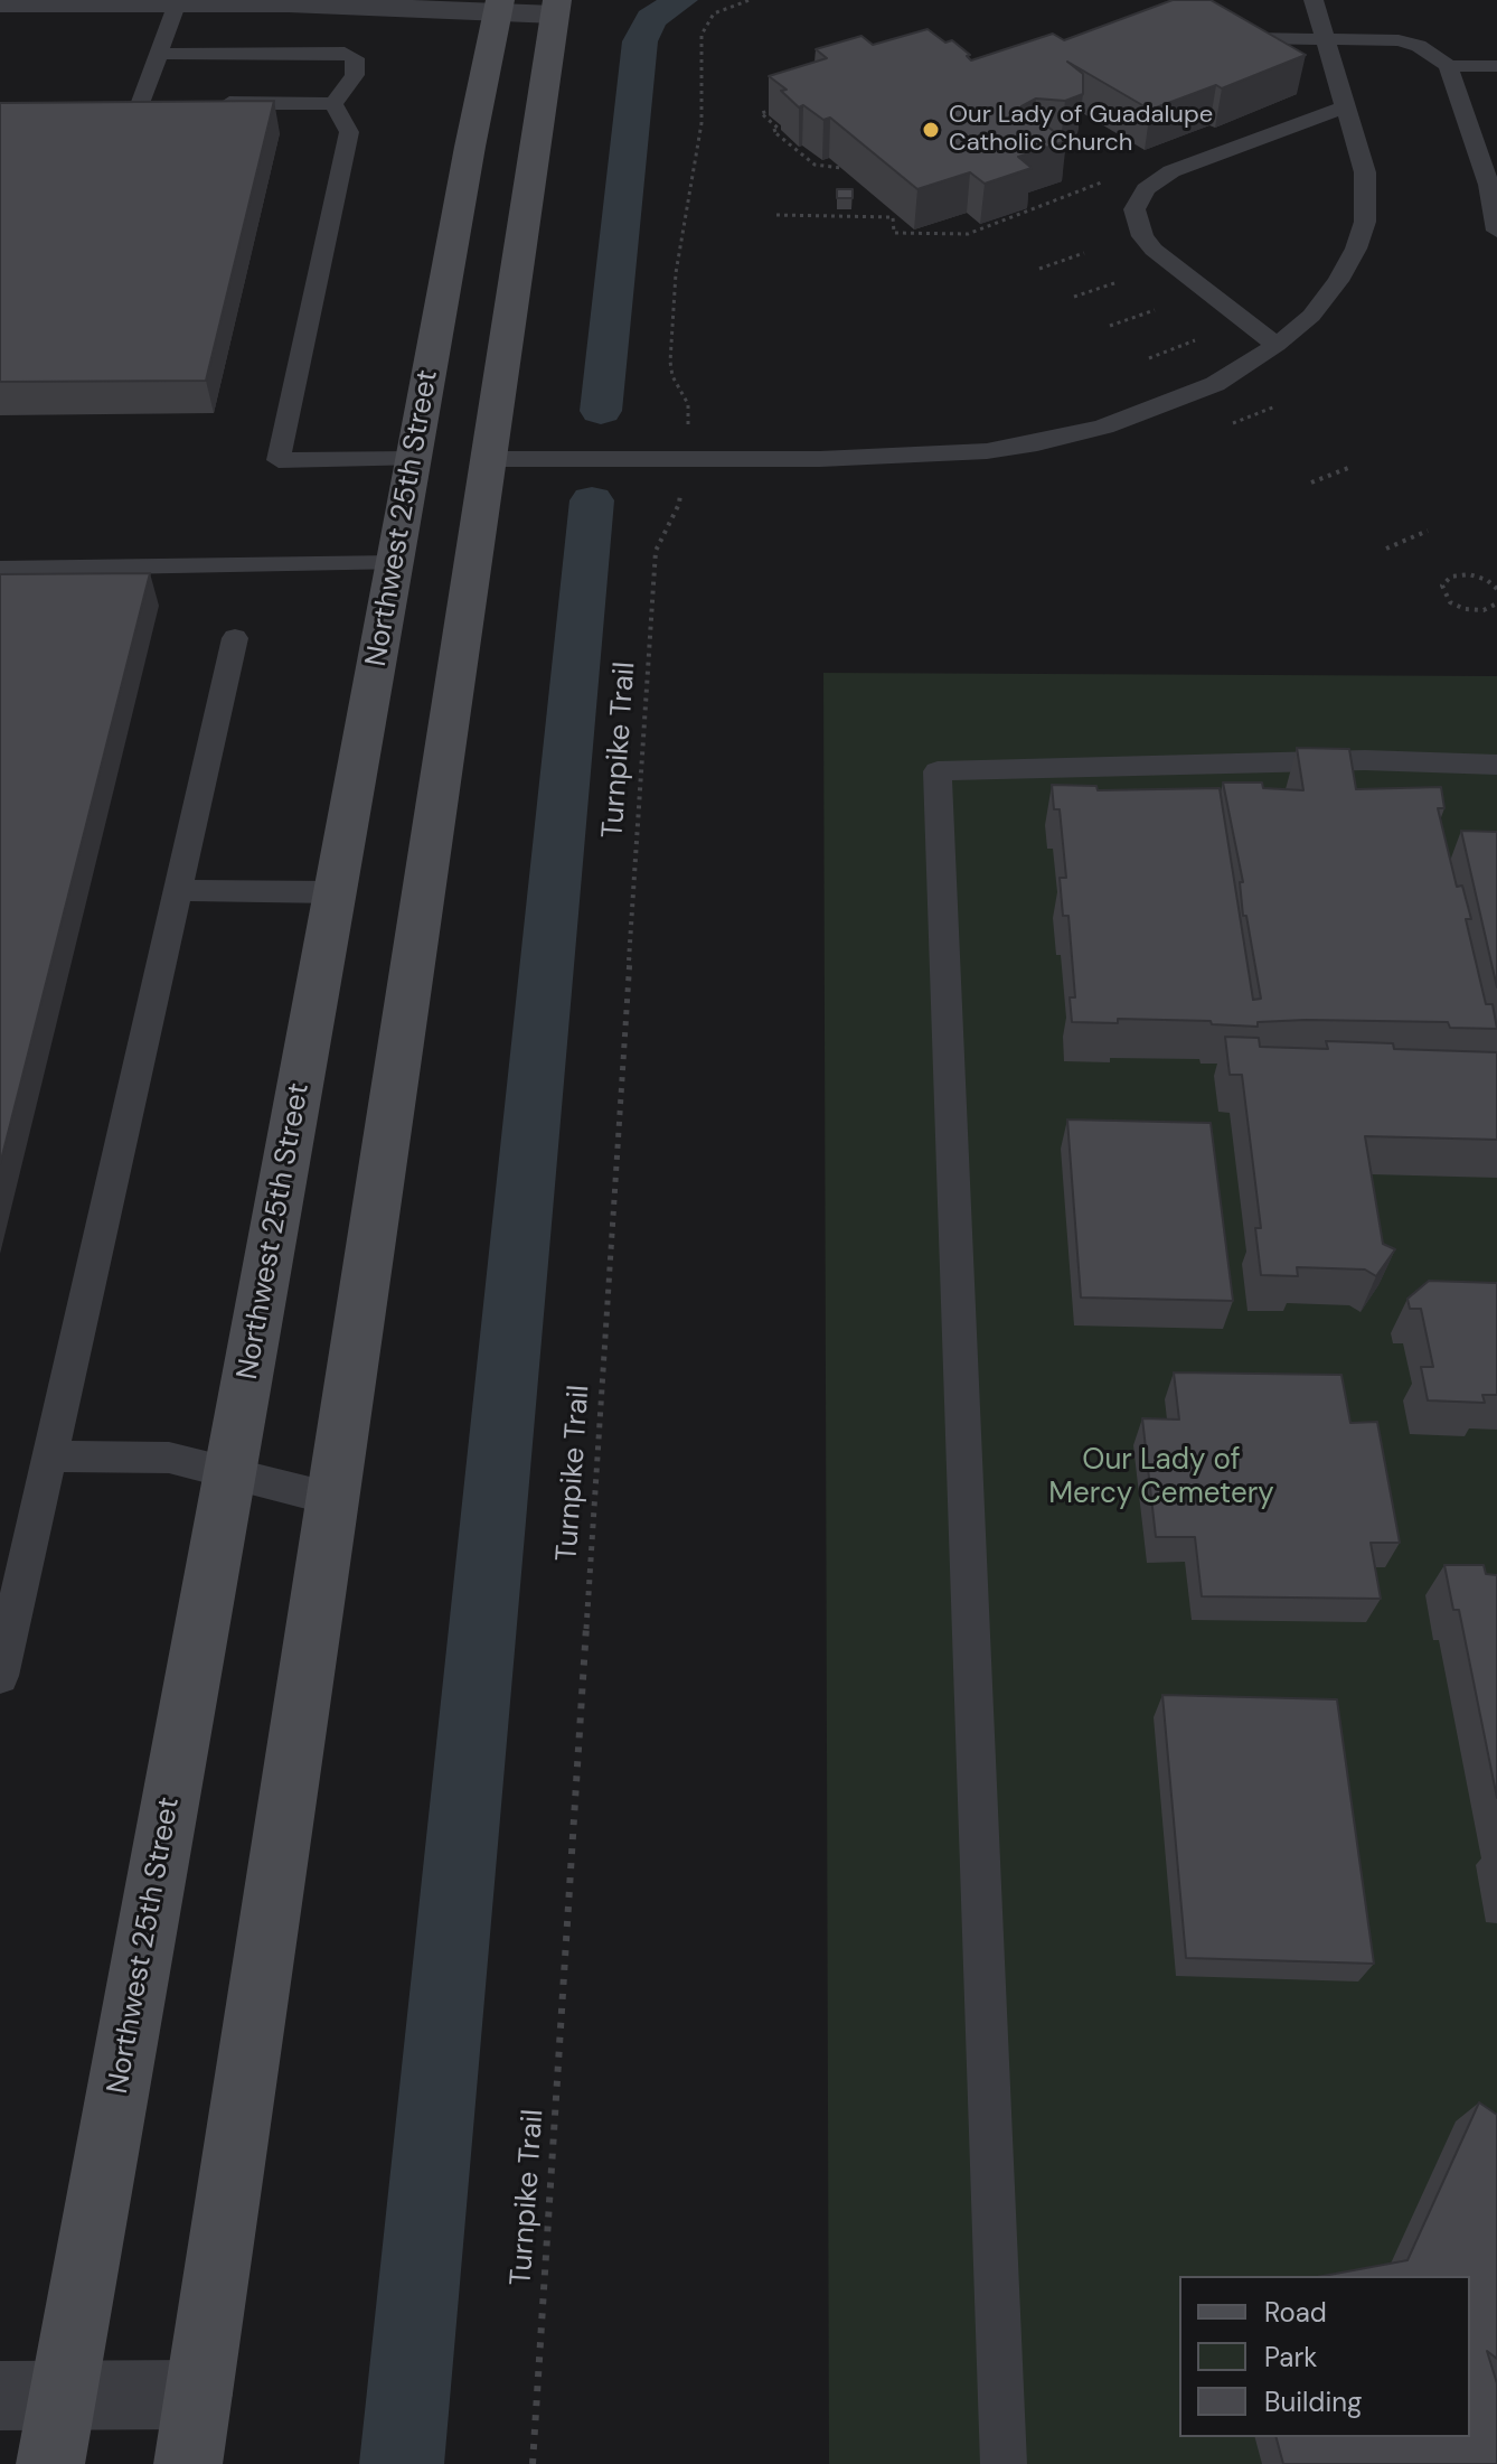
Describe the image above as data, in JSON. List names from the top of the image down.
{
  "streets": {
    "main road": ["Northwest 25th Street"],
    "path": ["Turnpike Trail"]
  },
  "parks": ["Our Lady of Mercy Cemetery"],
  "places": ["Our Lady of Guadalupe Catholic Church"],
  "legend": ["Road", "Park", "Building"]
}
